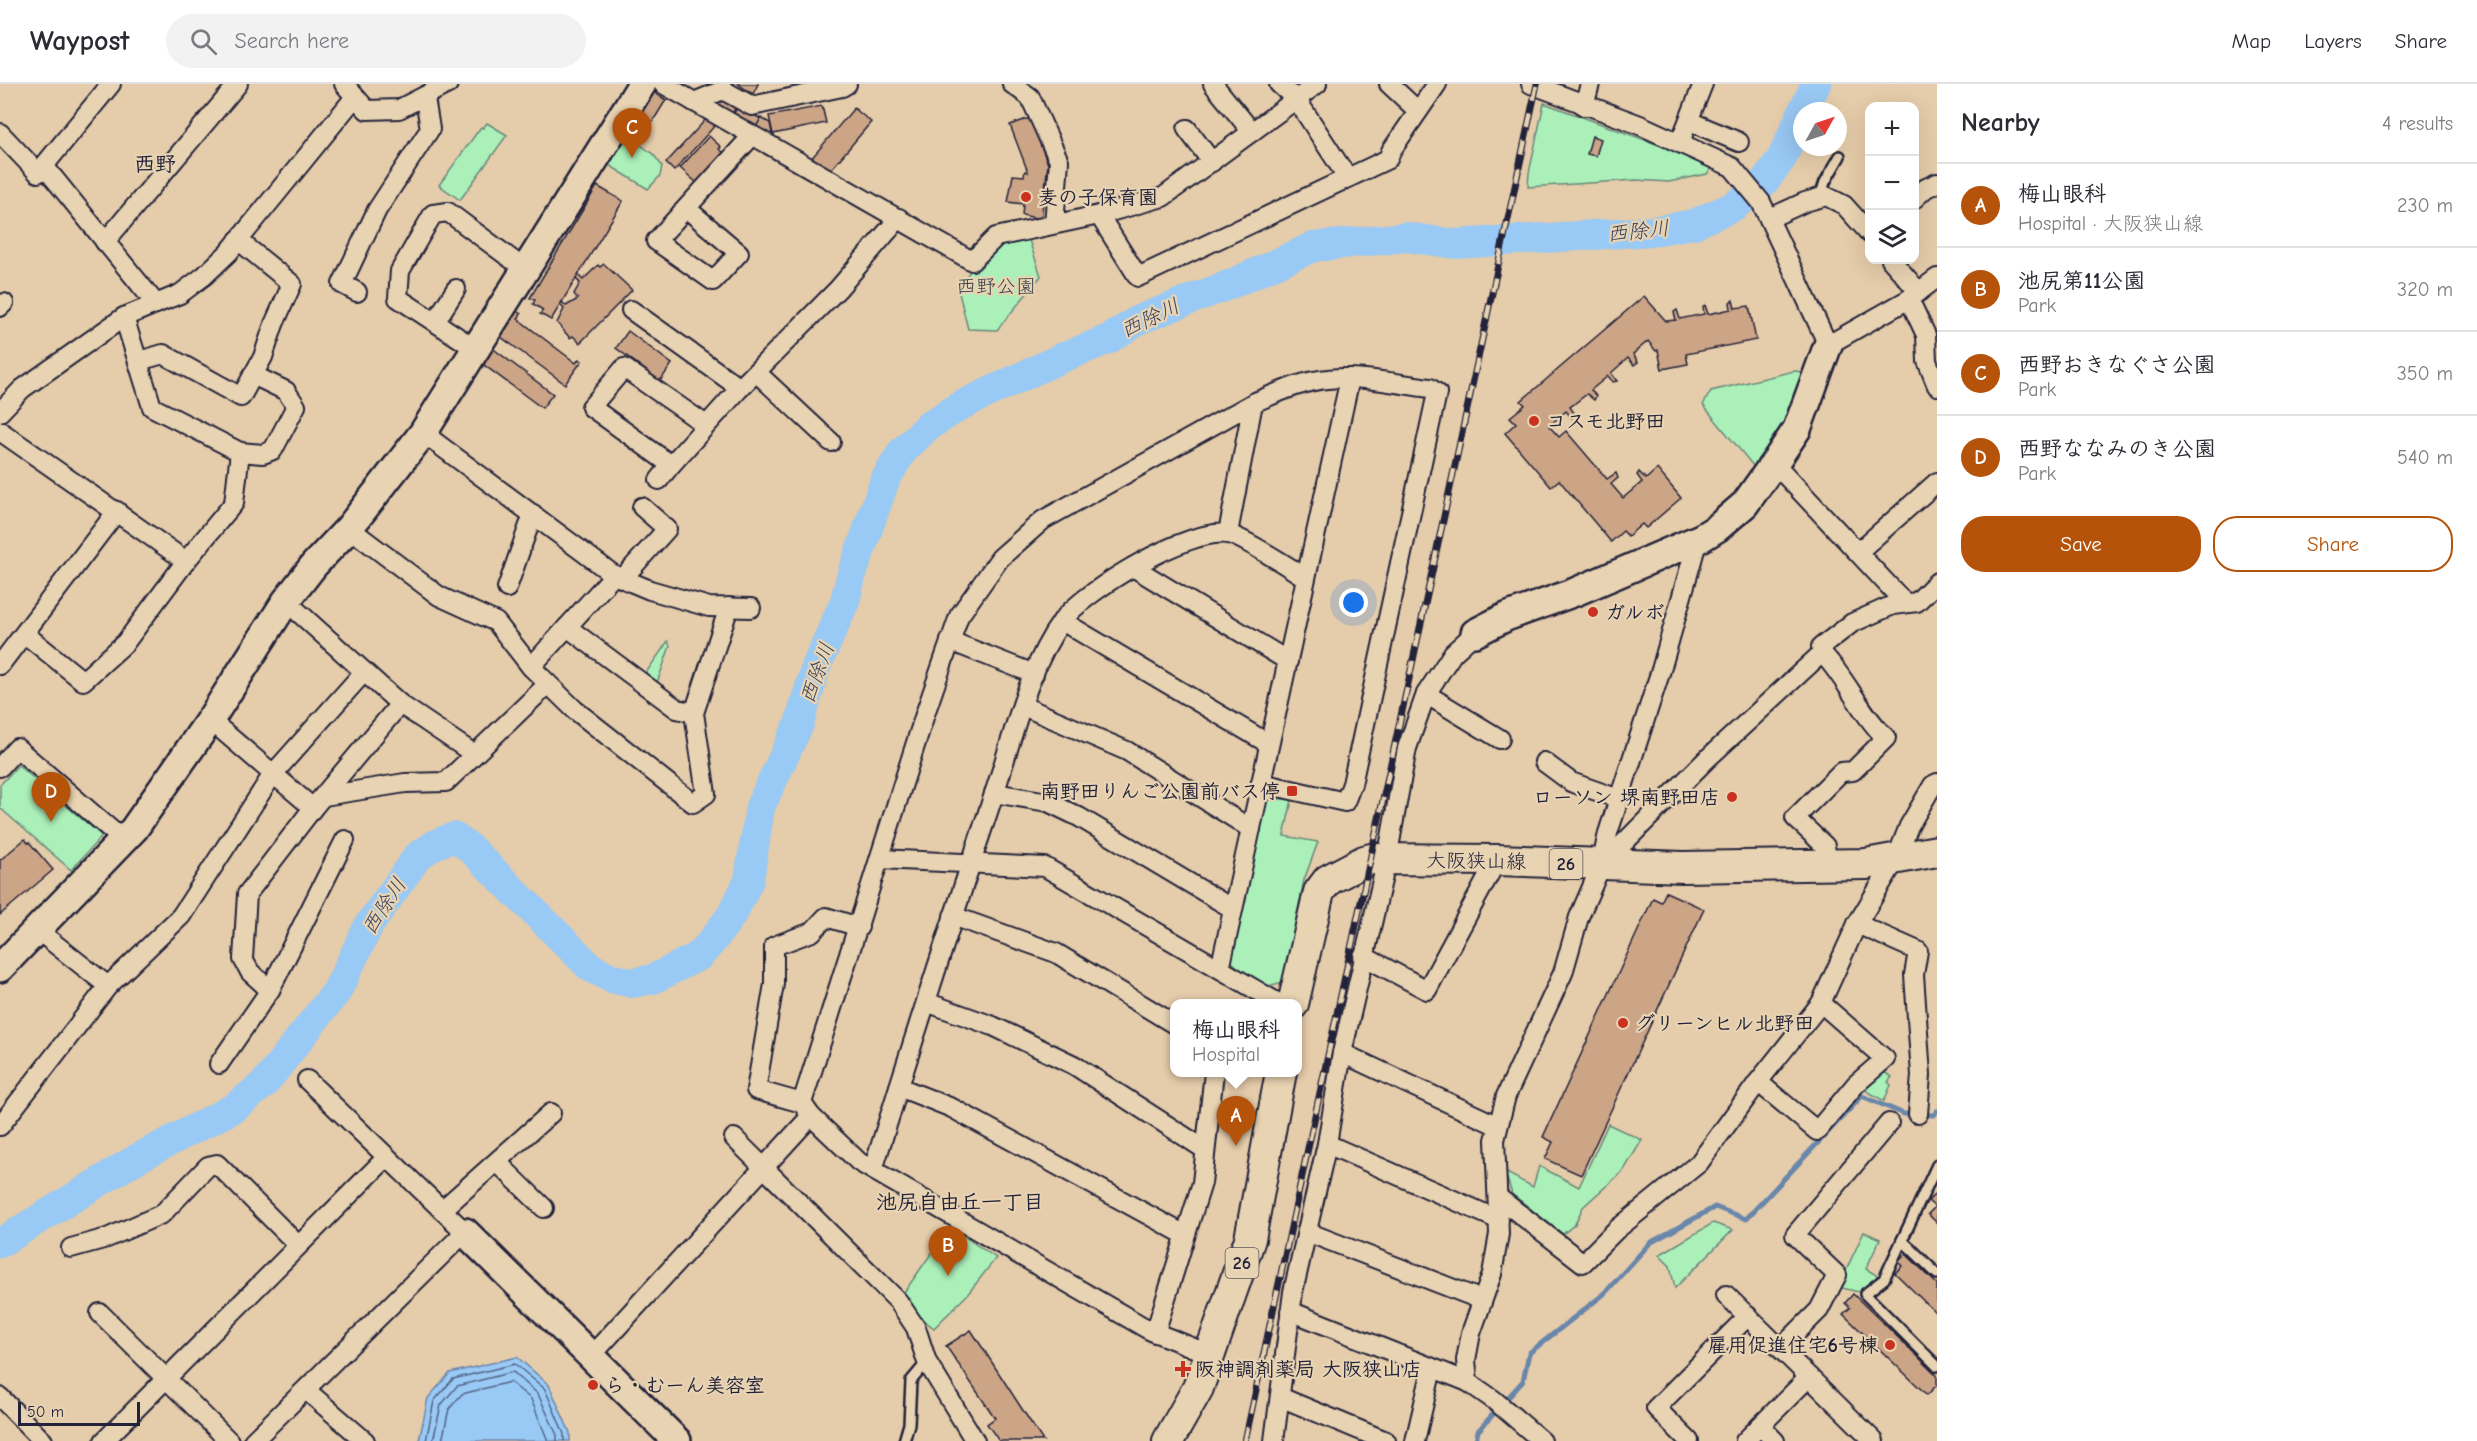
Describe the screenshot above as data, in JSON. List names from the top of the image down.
{
  "streets": {
    "main road": ["大阪狭山線", "26"]
  },
  "districts": ["西野", "池尻自由丘一丁目"],
  "water": ["西除川"],
  "parks": ["西野公園"],
  "places": {
    "other": [
      "麦の子保育園",
      "コスモ北野田",
      "ガルボ",
      "ローソン 堺南野田店",
      "グリーンヒル北野田",
      "雇用促進住宅6号棟",
      "ら・むーん美容室"
    ],
    "transit": ["南野田りんご公園前バス停"],
    "health": ["阪神調剤薬局 大阪狭山店"]
  },
  "scale_bar": "50 m",
  "north": "top right",
  "page": {
    "header": "Waypost",
    "search": "Search here",
    "nav": ["Map", "Layers", "Share"],
    "heading": ["Nearby", "4 results"],
    "map_buttons": ["+", "−"],
    "pins": [
      "C",
      "D",
      "A",
      "B"
    ],
    "list": [
      {
        "mark": "A",
        "name": "梅山眼科",
        "note": "Hospital · 大阪狭山線",
        "value": "230 m"
      },
      {
        "mark": "B",
        "name": "池尻第11公園",
        "note": "Park",
        "value": "320 m"
      },
      {
        "mark": "C",
        "name": "西野おきなぐさ公園",
        "note": "Park",
        "value": "350 m"
      },
      {
        "mark": "D",
        "name": "西野ななみのき公園",
        "note": "Park",
        "value": "540 m"
      }
    ],
    "buttons": ["Save", "Share"],
    "popup": ["梅山眼科", "Hospital"],
    "scale": "50 m"
  }
}
